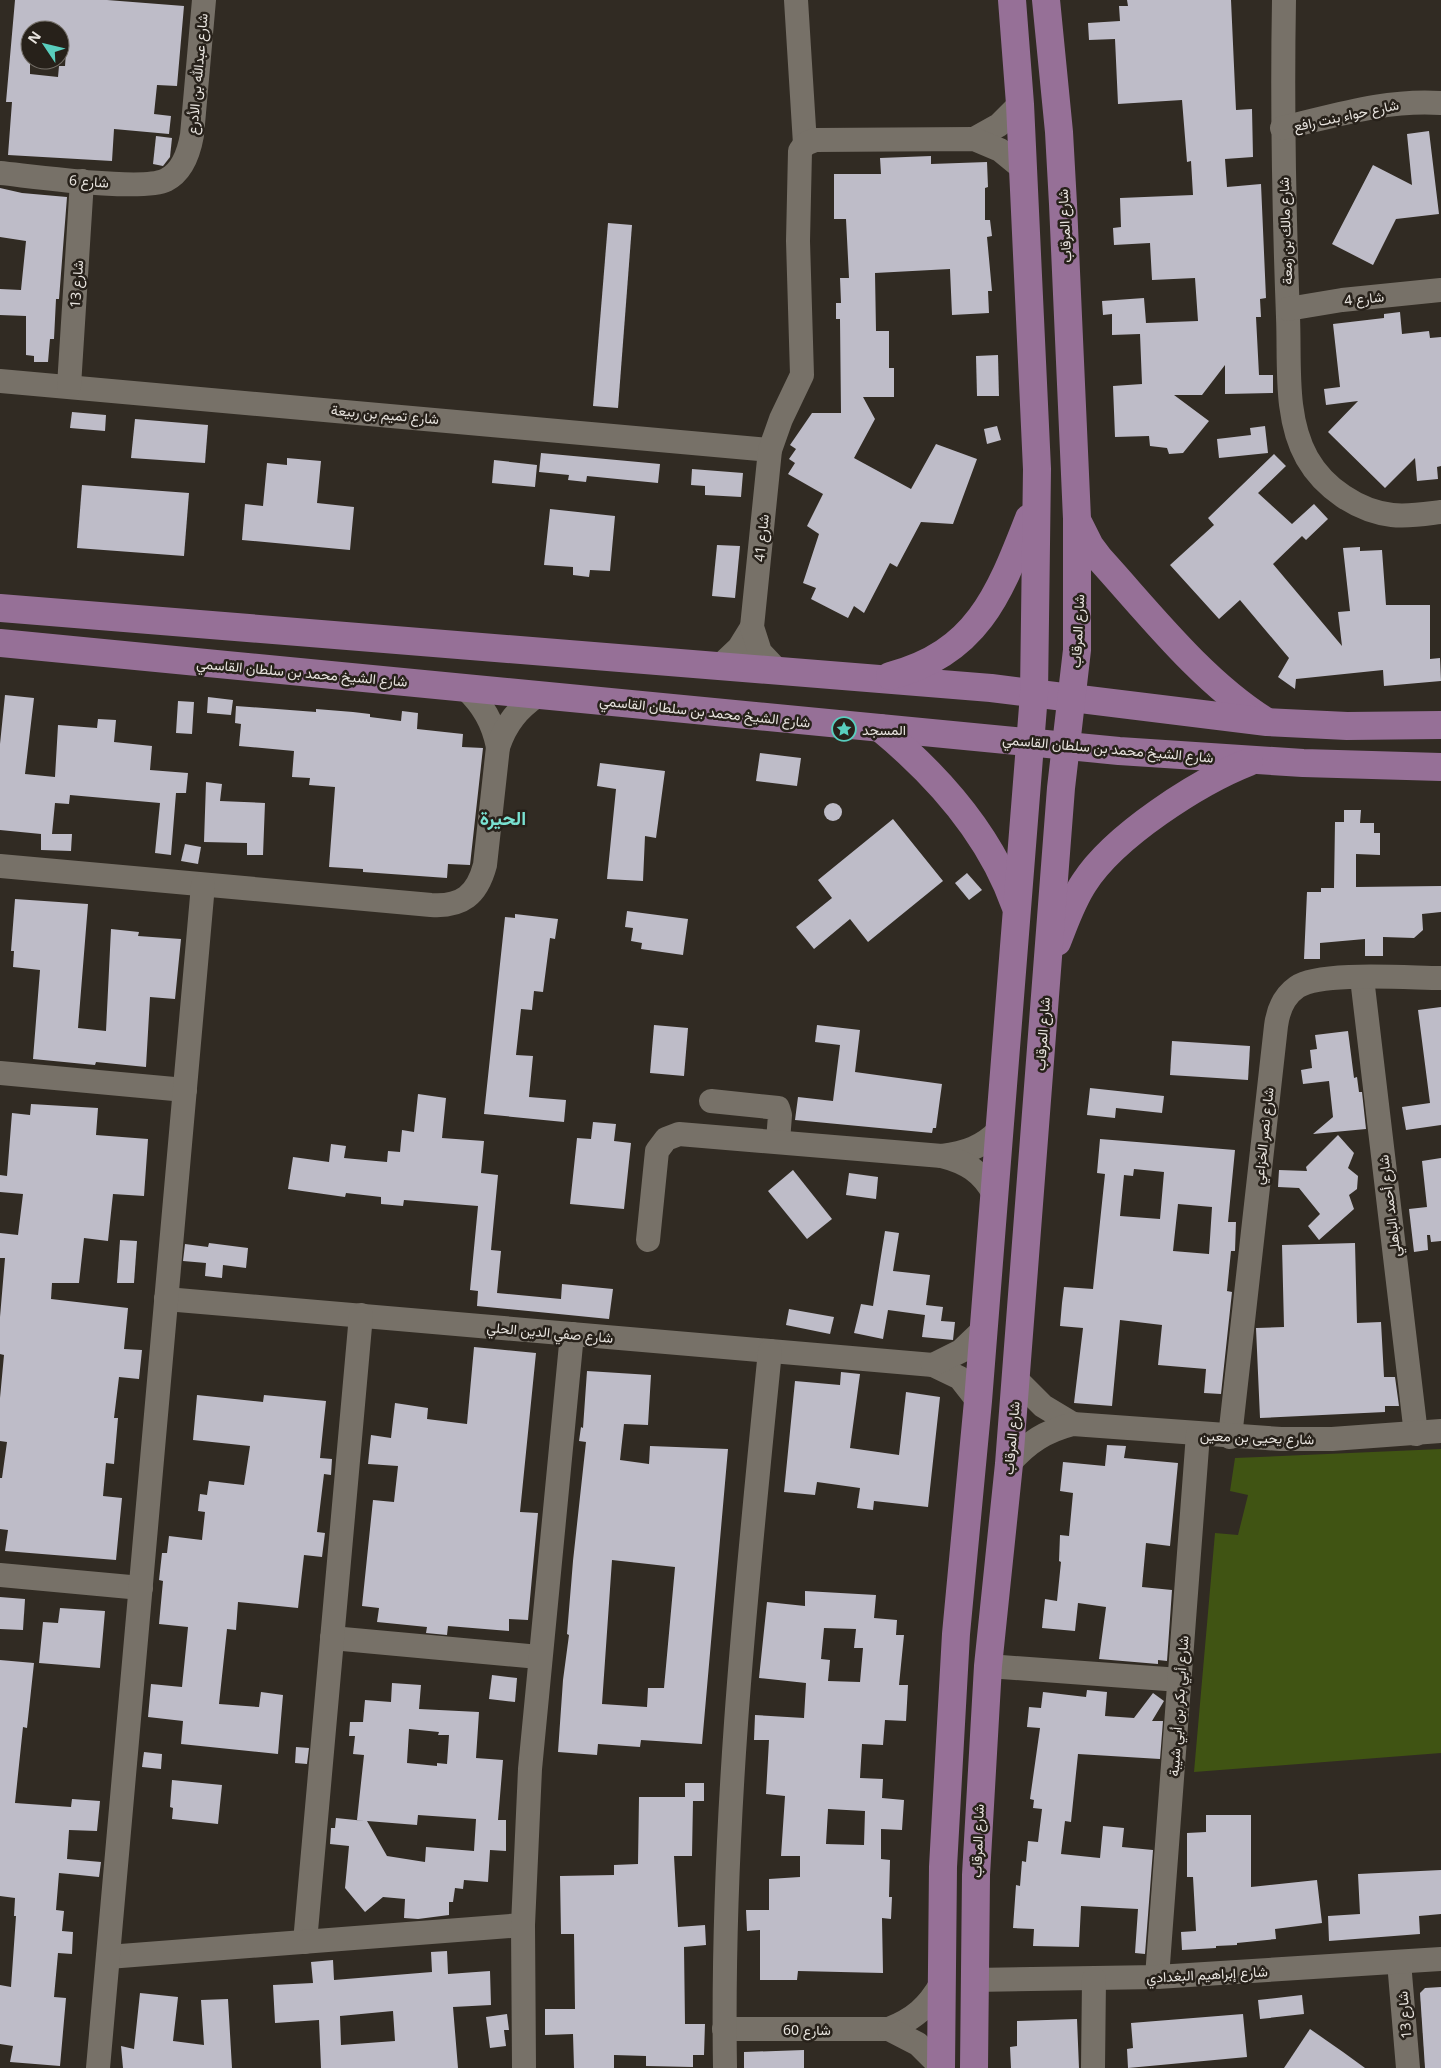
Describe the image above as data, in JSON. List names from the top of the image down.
{
  "streets": {
    "main road": ["شارع المرقاب", "شارع الشيخ محمد بن سلطان القاسمي"],
    "street": [
      "شارع عبدالله بن الأدرع",
      "شارع حواء بنت رافع",
      "شارع 6",
      "شارع مالك بن زمعة",
      "شارع 13",
      "شارع 4",
      "شارع تميم بن ربيعة",
      "شارع 41",
      "شارع نصر الخزاعي",
      "شارع أحمد الباهلي",
      "شارع صفي الدين الحلي",
      "شارع يحيى بن معين",
      "شارع أبي بكر بن أبي شيبة",
      "شارع إبراهيم البغدادي",
      "شارع 60"
    ]
  },
  "crossings": [
    ["شارع عبدالله بن الأدرع", "شارع 6"],
    ["شارع حواء بنت رافع", "شارع مالك بن زمعة"],
    ["شارع 6", "شارع 13"],
    ["شارع المرقاب", "شارع الشيخ محمد بن سلطان القاسمي"],
    ["شارع المرقاب", "شارع يحيى بن معين"],
    ["شارع المرقاب", "شارع إبراهيم البغدادي"],
    ["شارع مالك بن زمعة", "شارع 4"],
    ["شارع 13", "شارع تميم بن ربيعة"],
    ["شارع 13", "شارع إبراهيم البغدادي"],
    ["شارع تميم بن ربيعة", "شارع 41"],
    ["شارع نصر الخزاعي", "شارع أحمد الباهلي"],
    ["شارع نصر الخزاعي", "شارع يحيى بن معين"],
    ["شارع أحمد الباهلي", "شارع يحيى بن معين"],
    ["شارع يحيى بن معين", "شارع أبي بكر بن أبي شيبة"],
    ["شارع أبي بكر بن أبي شيبة", "شارع إبراهيم البغدادي"]
  ],
  "districts": ["الحيرة"],
  "places": {
    "place": ["المسجد"]
  },
  "north": "top left"
}
